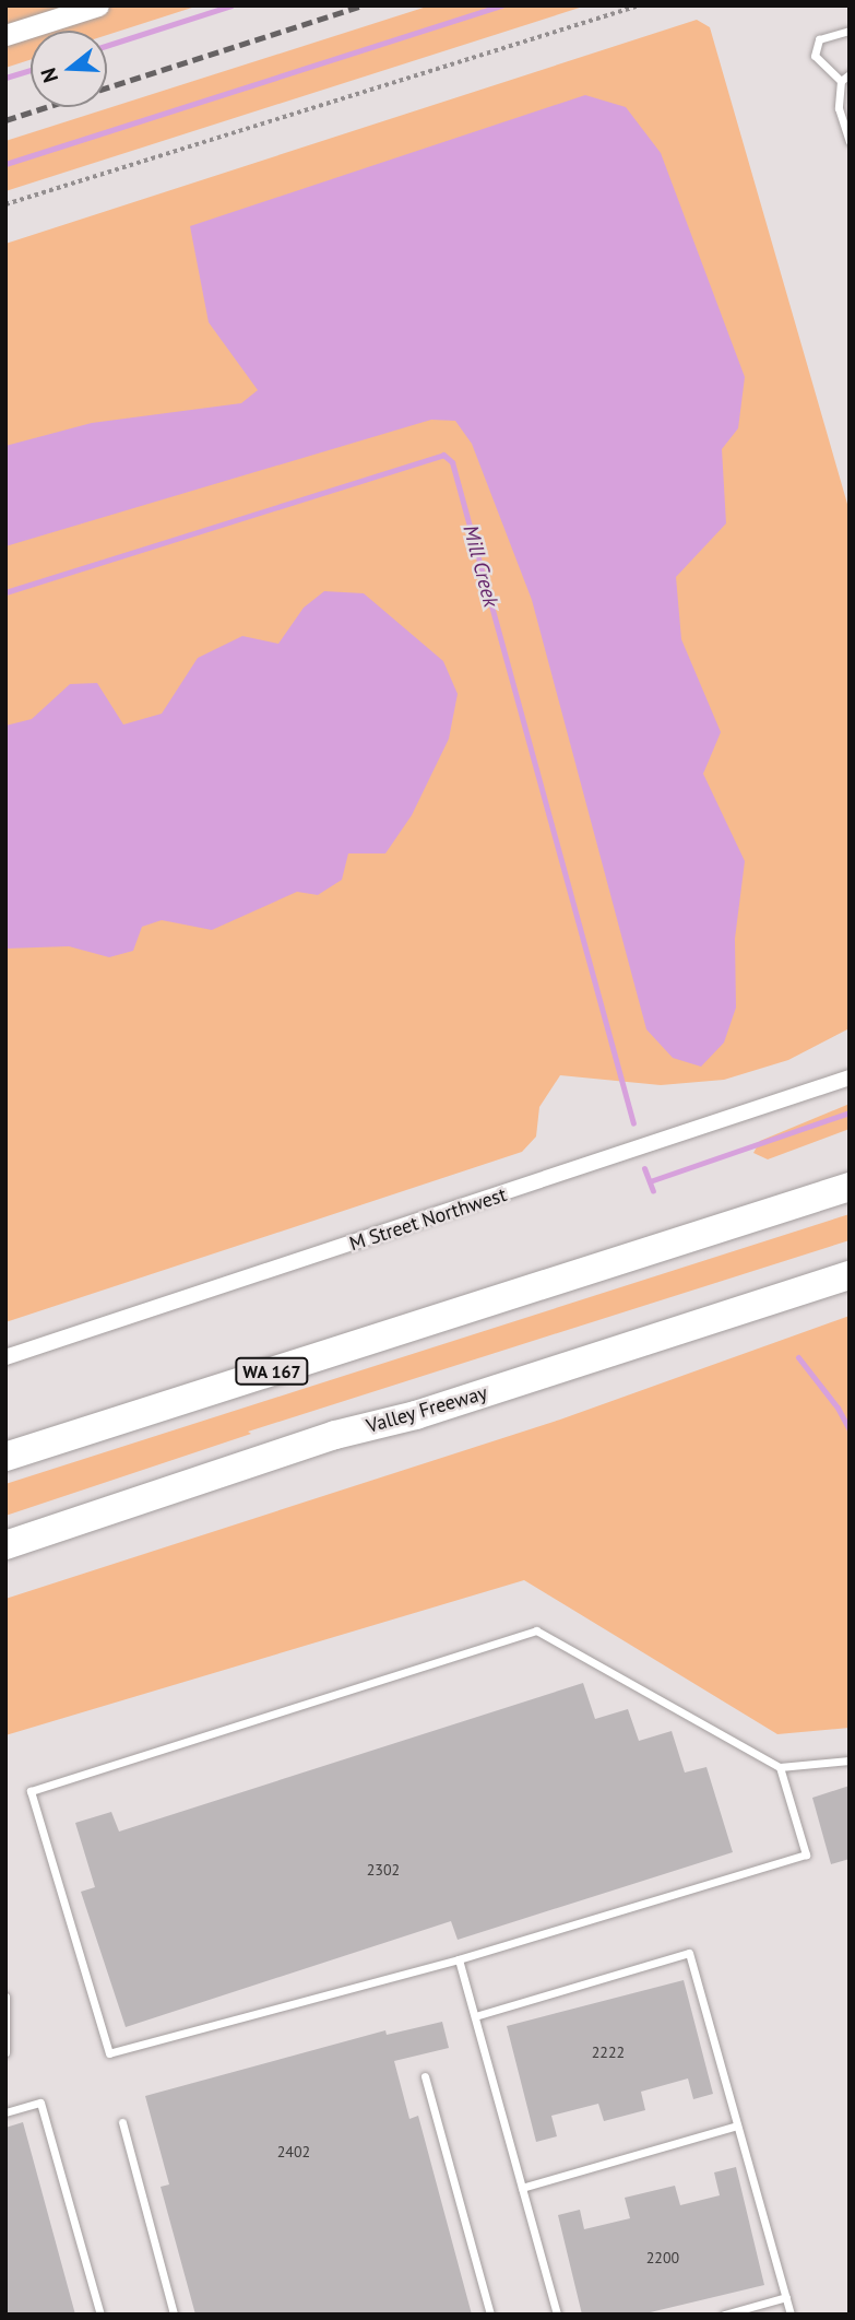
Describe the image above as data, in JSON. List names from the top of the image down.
{
  "streets": {
    "highway": ["WA 167", "Valley Freeway"],
    "street": ["M Street Northwest"]
  },
  "water": ["Mill Creek"],
  "house_numbers": [
    "2302",
    "2222",
    "2402",
    "2200"
  ],
  "north": "left"
}
